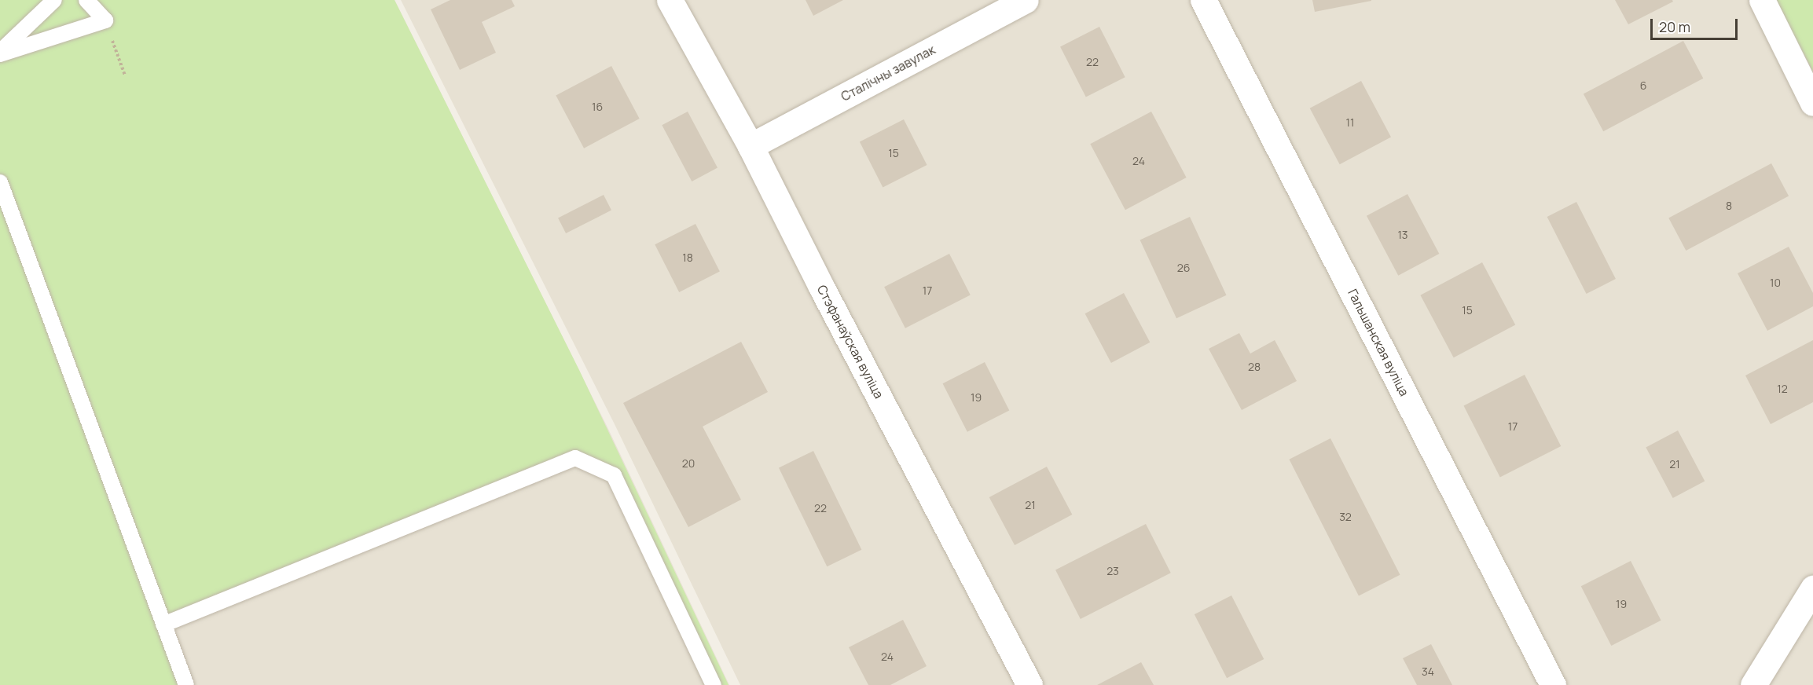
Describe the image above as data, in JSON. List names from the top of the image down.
{
  "streets": {
    "street": ["Сталічны завулак", "Стэфанаўская вуліца", "Гальшанская вуліца"]
  },
  "crossings": [
    ["Сталічны завулак", "Стэфанаўская вуліца"]
  ],
  "house_numbers": [
    "22",
    "6",
    "16",
    "11",
    "15",
    "24",
    "8",
    "13",
    "18",
    "26",
    "10",
    "17",
    "15",
    "28",
    "12",
    "19",
    "17",
    "20",
    "21",
    "21",
    "22",
    "32",
    "23",
    "19",
    "24",
    "34"
  ],
  "scale_bar": "20 m"
}
